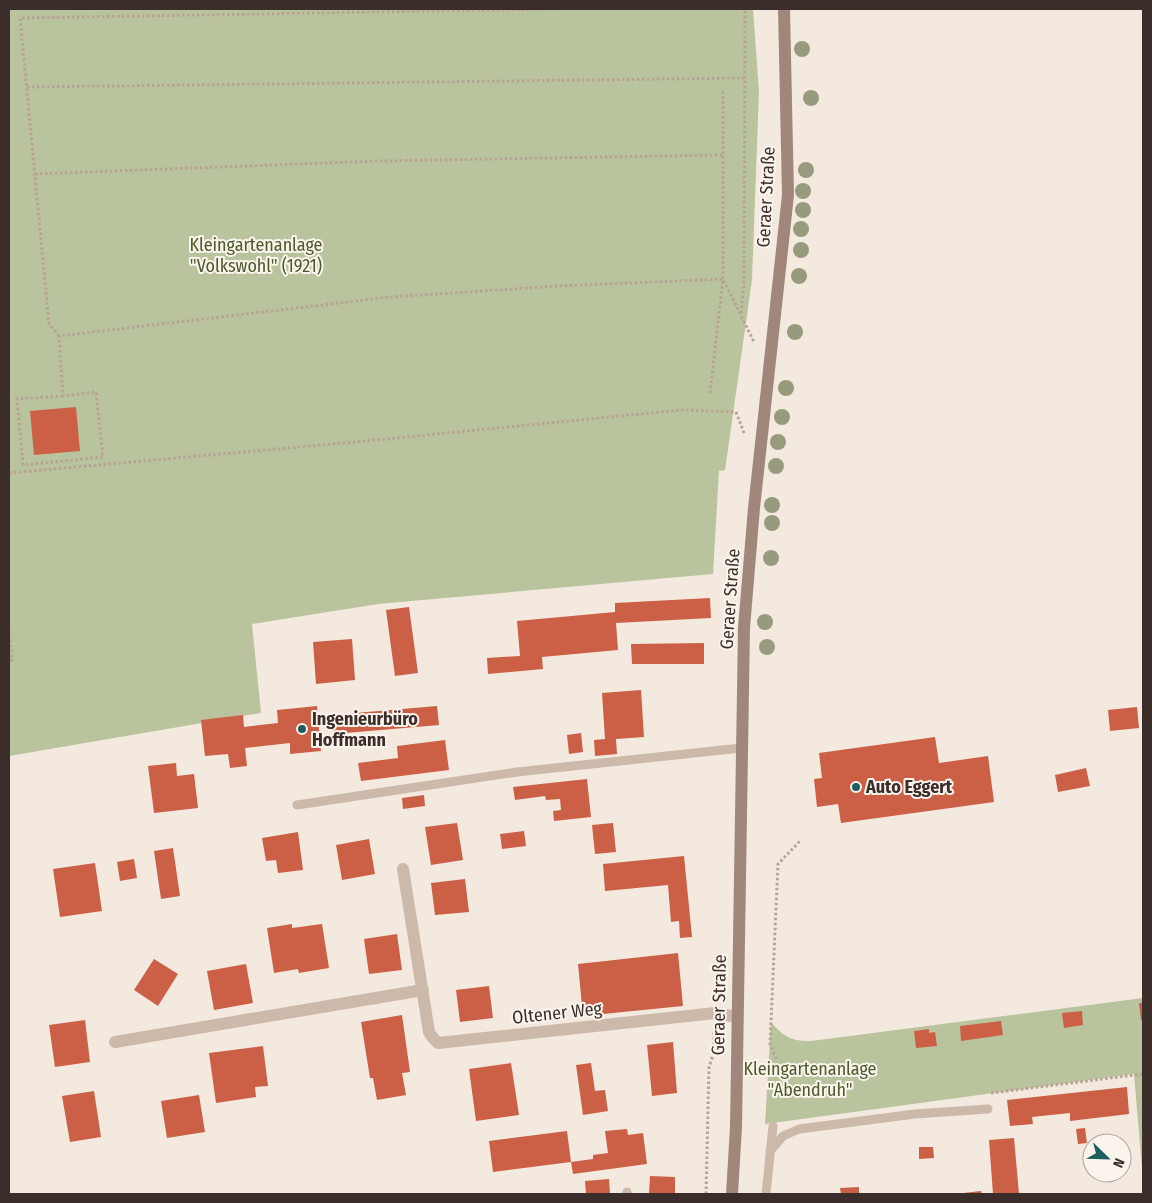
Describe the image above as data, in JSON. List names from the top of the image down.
{
  "streets": {
    "main road": ["Geraer Straße"],
    "street": ["Oltener Weg"]
  },
  "crossings": [
    ["Geraer Straße", "Oltener Weg"]
  ],
  "parks": ["Kleingartenanlage \"Volkswohl\" (1921)", "Kleingartenanlage \"Abendruh\""],
  "places": ["Ingenieurbüro Hoffmann", "Auto Eggert"],
  "north": "bottom right"
}
